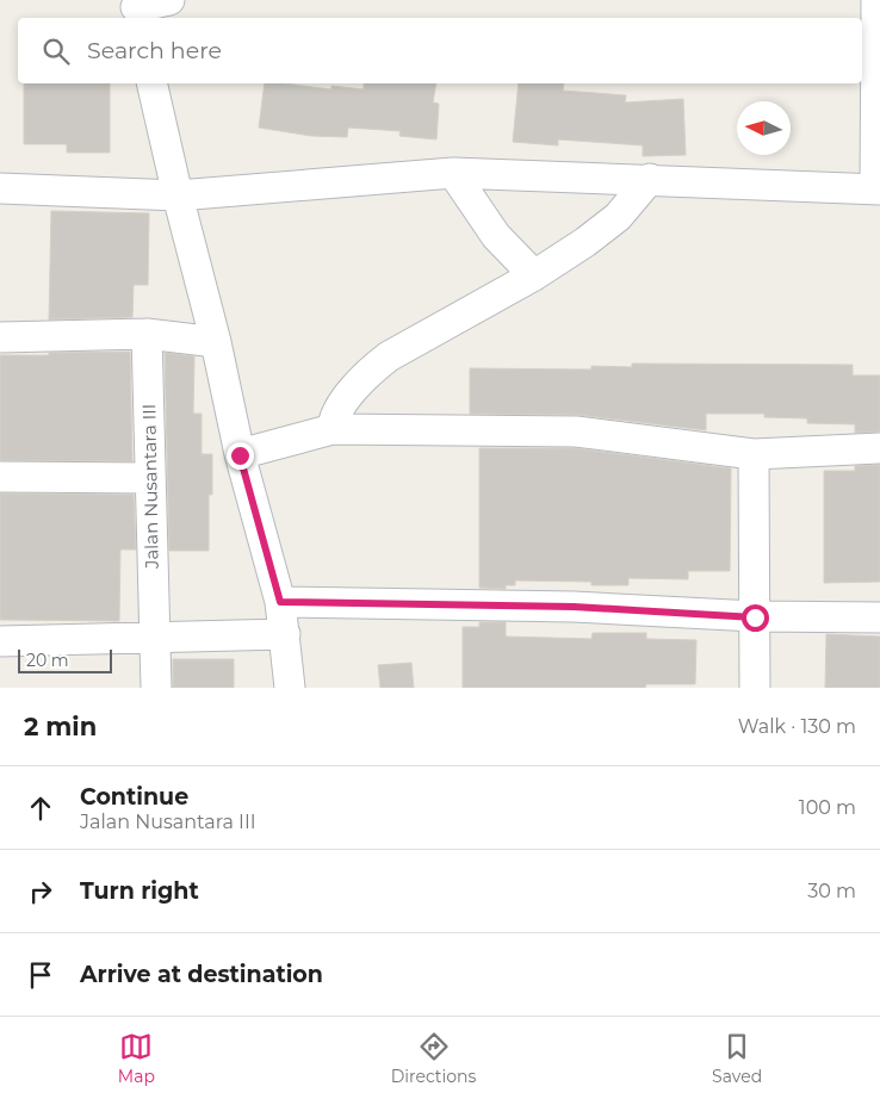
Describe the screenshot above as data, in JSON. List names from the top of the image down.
{
  "streets": {
    "street": ["Jalan Nusantara III"]
  },
  "scale_bar": "20 m",
  "north": "left",
  "page": {
    "search": "Search here",
    "scale": "20 m",
    "heading": ["2 min", "Walk · 130 m"],
    "list": [
      ["Continue", "Jalan Nusantara III", "100 m"],
      ["Turn right", "30 m"],
      "Arrive at destination"
    ],
    "nav": ["Map", "Directions", "Saved"]
  }
}
